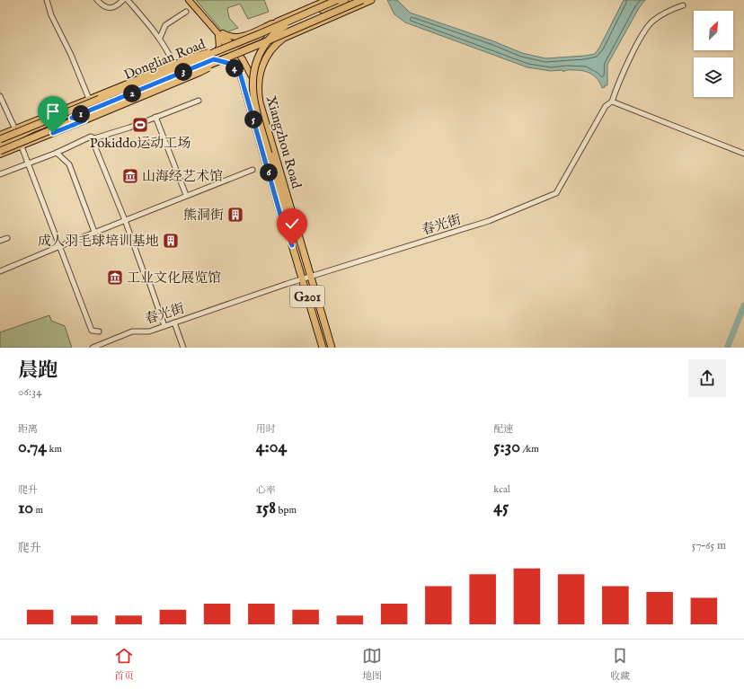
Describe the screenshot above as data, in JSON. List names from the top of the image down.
{
  "streets": {
    "highway": ["Donglian Road", "Xiangzhou Road", "G201"],
    "street": ["春光街"]
  },
  "crossings": [
    ["Donglian Road", "Xiangzhou Road"],
    ["Xiangzhou Road", "春光街"],
    ["Xiangzhou Road", "G201"]
  ],
  "places": {
    "sports": ["Pokiddo运动工场"],
    "museum": ["山海经艺术馆", "工业文化展览馆"],
    "building": ["熊洞街", "成人羽毛球培训基地"]
  },
  "north": "top right",
  "page": {
    "pins": [
      "4",
      "3",
      "2",
      "1",
      "5",
      "6"
    ],
    "heading": ["晨跑", "06:34"],
    "stats": [
      ["距离", "0.74 km"],
      ["用时", "4:04"],
      ["配速", "5:30 /km"],
      ["爬升", "10 m"],
      ["心率", "158 bpm"],
      ["kcal", "45"]
    ],
    "chart": ["爬升", "57–65 m"],
    "tabs": ["首页", "地图", "收藏"]
  }
}
